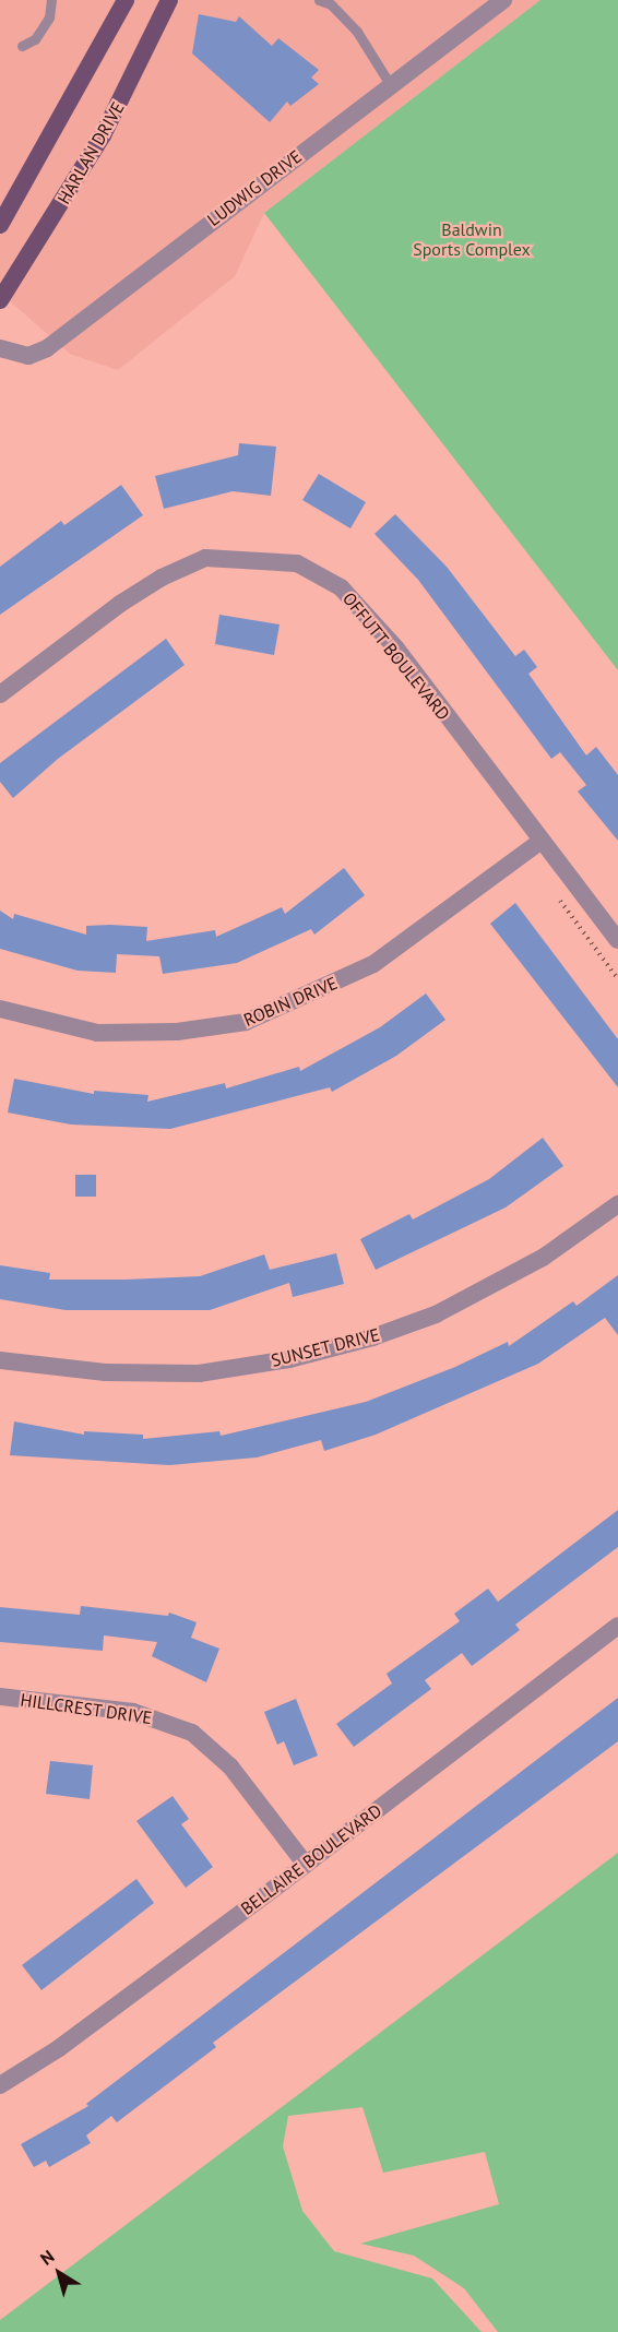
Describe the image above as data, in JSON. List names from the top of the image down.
{
  "streets": {
    "main road": ["HARLAN DRIVE"],
    "street": [
      "LUDWIG DRIVE",
      "OFFUTT BOULEVARD",
      "ROBIN DRIVE",
      "SUNSET DRIVE",
      "HILLCREST DRIVE",
      "BELLAIRE BOULEVARD"
    ]
  },
  "crossings": [
    ["OFFUTT BOULEVARD", "ROBIN DRIVE"],
    ["HILLCREST DRIVE", "BELLAIRE BOULEVARD"]
  ],
  "parks": ["Baldwin Sports Complex"],
  "north": "top left"
}
